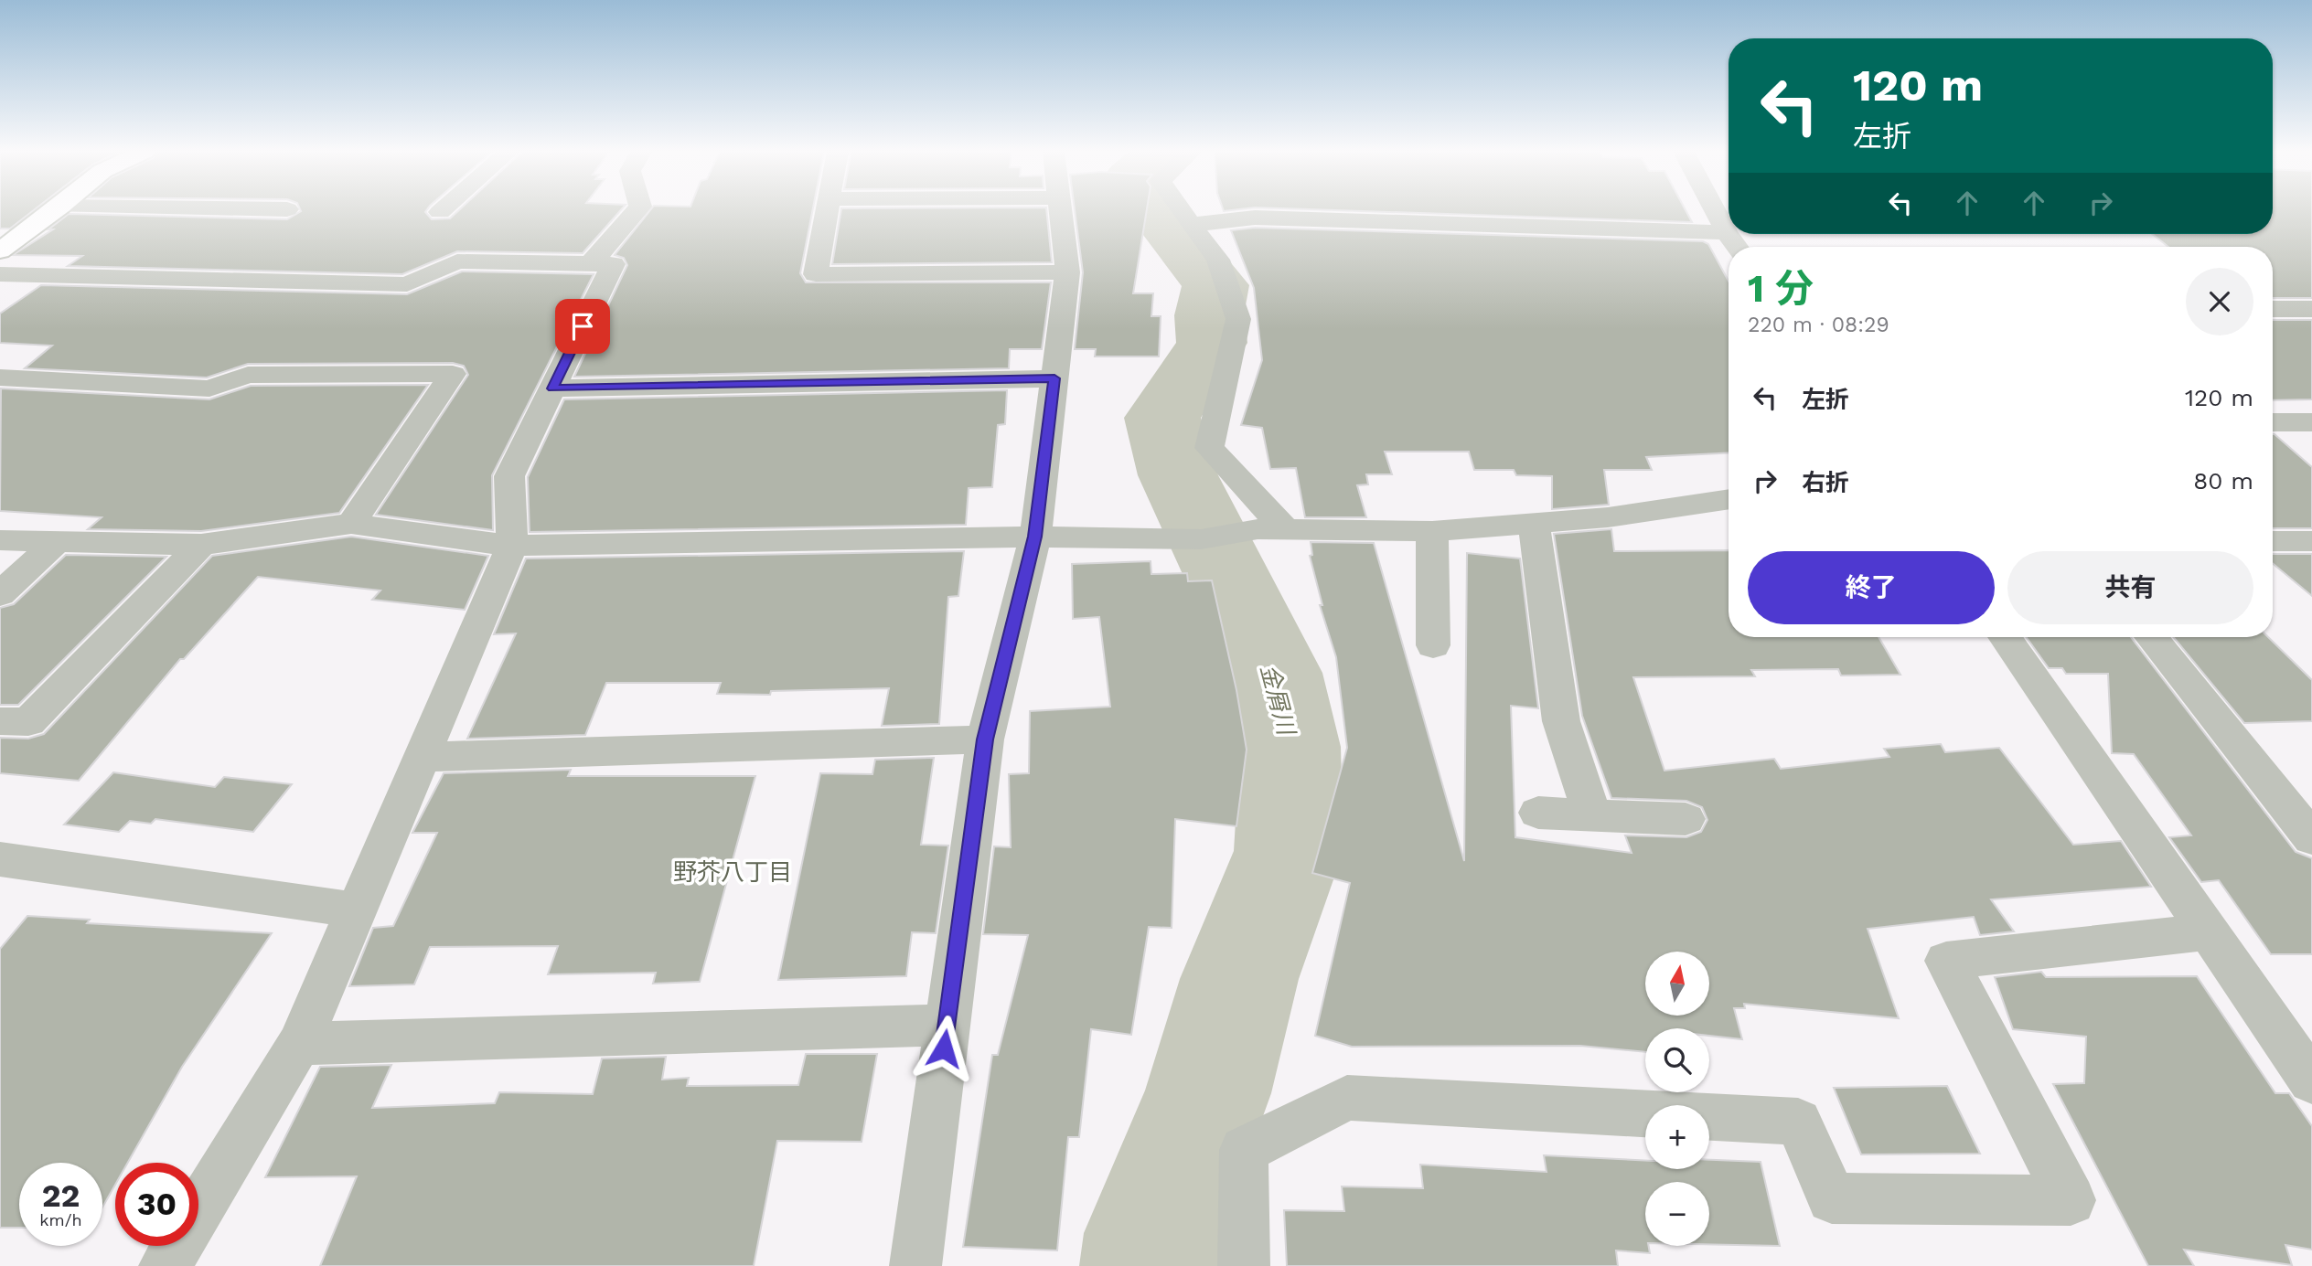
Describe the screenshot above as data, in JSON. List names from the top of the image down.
{
  "districts": ["野芥八丁目"],
  "water": ["金屑川"],
  "north": "top",
  "page": {
    "turn": ["120 m", "左折"],
    "heading": ["1 分", "220 m · 08:29"],
    "list": [
      {
        "name": "左折",
        "value": "120 m"
      },
      {
        "name": "右折",
        "value": "80 m"
      }
    ],
    "buttons": ["終了", "共有"],
    "map_buttons": ["+", "−"],
    "speed": "22 km/h",
    "limit": "30"
  }
}
